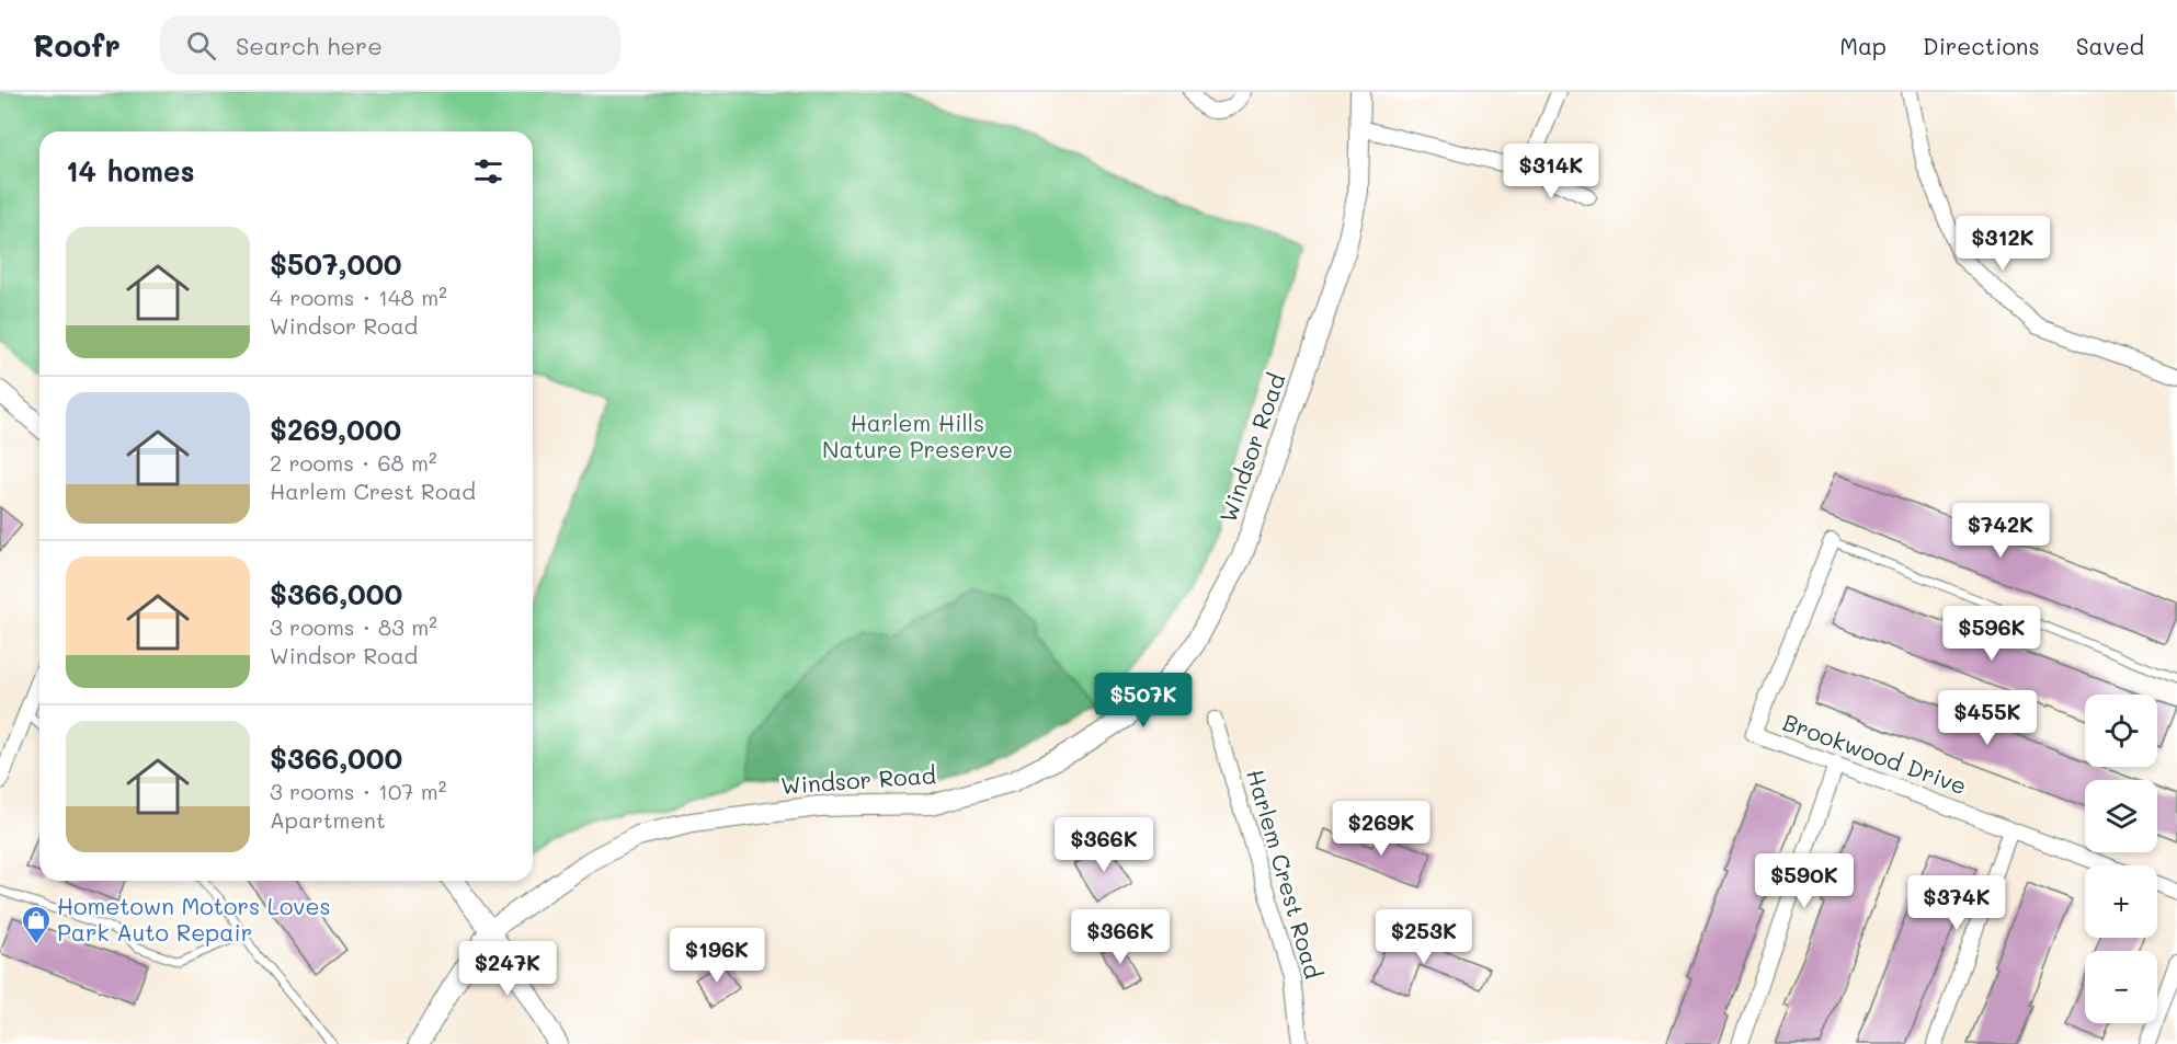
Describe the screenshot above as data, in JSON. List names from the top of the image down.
{
  "streets": {
    "street": ["Windsor Road", "Brookwood Drive", "Harlem Crest Road"]
  },
  "parks": ["Harlem Hills Nature Preserve"],
  "places": {
    "shop": ["Hometown Motors Loves Park Auto Repair"]
  },
  "page": {
    "header": "Roofr",
    "search": "Search here",
    "nav": ["Map", "Directions", "Saved"],
    "heading": "14 homes",
    "price": [
      "$314K",
      "$312K",
      "$742K",
      "$596K",
      "$507K",
      "$455K",
      "$269K",
      "$366K",
      "$590K",
      "$374K",
      "$366K",
      "$253K",
      "$196K",
      "$247K"
    ],
    "list": [
      {
        "name": "$507,000",
        "note": "4 rooms · 148 m² · Windsor Road"
      },
      {
        "name": "$269,000",
        "note": "2 rooms · 68 m² · Harlem Crest Road"
      },
      {
        "name": "$366,000",
        "note": "3 rooms · 83 m² · Windsor Road"
      },
      {
        "name": "$366,000",
        "note": "3 rooms · 107 m² · Apartment"
      }
    ],
    "map_buttons": ["+", "−"]
  }
}
